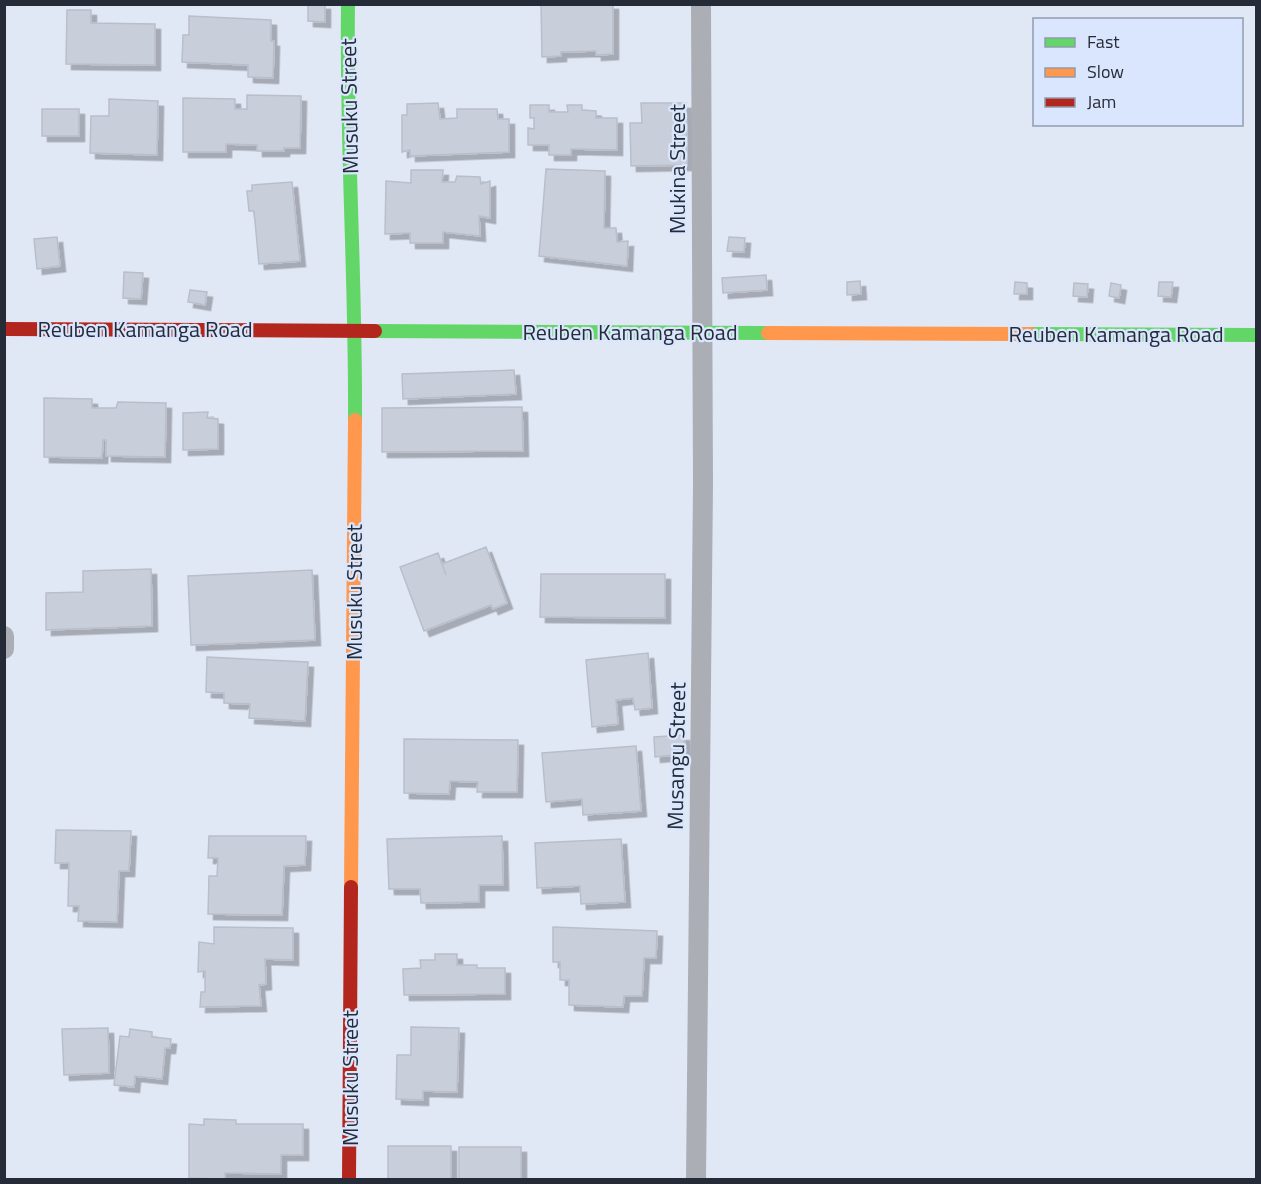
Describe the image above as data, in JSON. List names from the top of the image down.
{
  "streets": {
    "street": [
      "Musuku Street",
      "Mukina Street",
      "Reuben Kamanga Road",
      "Musangu Street"
    ]
  },
  "crossings": [
    ["Musuku Street", "Reuben Kamanga Road"],
    ["Mukina Street", "Reuben Kamanga Road"],
    ["Mukina Street", "Musangu Street"],
    ["Reuben Kamanga Road", "Musangu Street"]
  ],
  "legend": ["Fast", "Slow", "Jam"]
}
